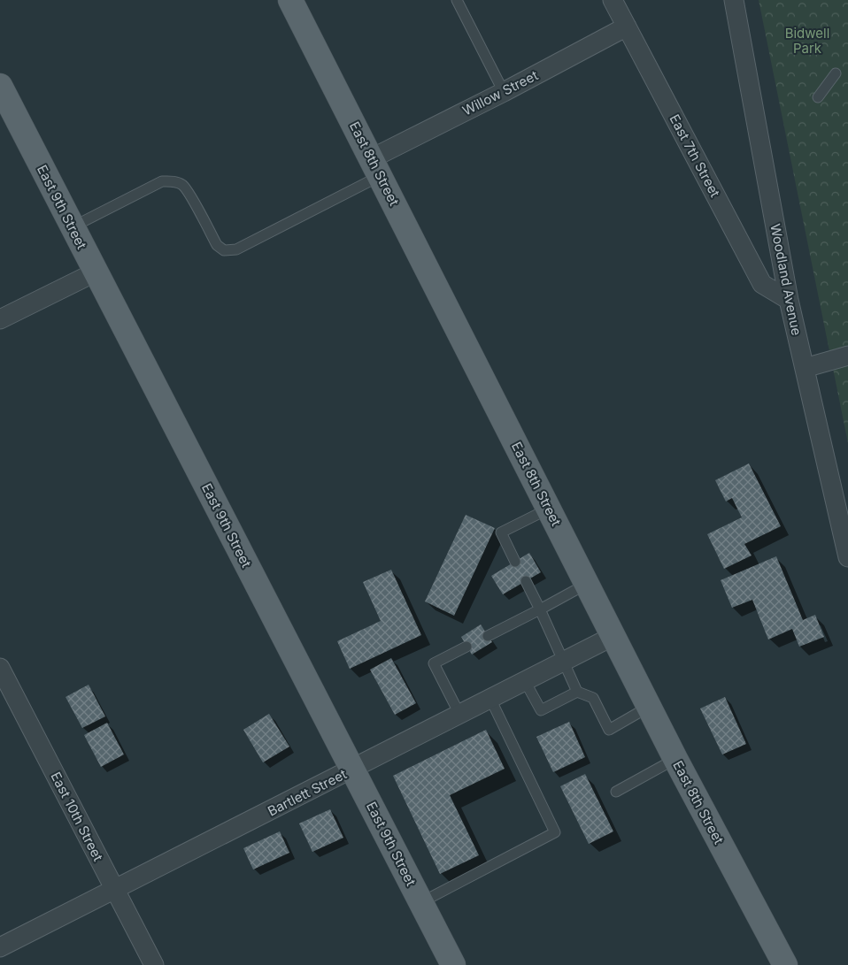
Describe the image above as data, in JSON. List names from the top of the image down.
{
  "streets": {
    "main road": ["East 8th Street", "East 9th Street"],
    "street": [
      "Willow Street",
      "East 7th Street",
      "Woodland Avenue",
      "Bartlett Street",
      "East 10th Street"
    ]
  },
  "crossings": [
    ["Willow Street", "East 7th Street"],
    ["Willow Street", "East 8th Street"],
    ["East 7th Street", "Woodland Avenue"],
    ["East 8th Street", "Bartlett Street"],
    ["East 9th Street", "Bartlett Street"],
    ["Bartlett Street", "East 10th Street"]
  ],
  "parks": ["Bidwell Park"]
}
